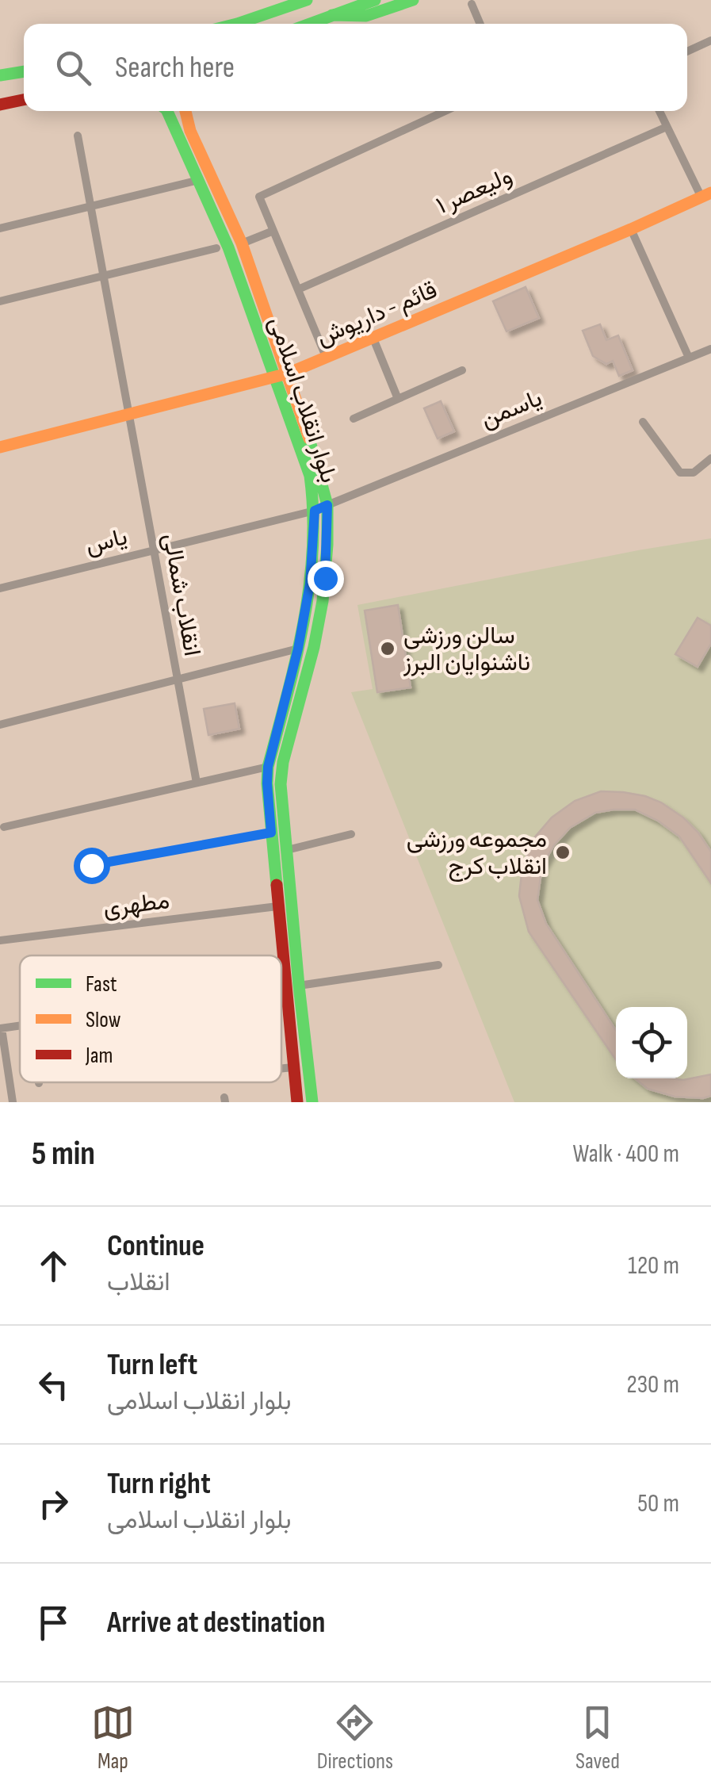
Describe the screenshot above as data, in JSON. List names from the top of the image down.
{
  "streets": {
    "main road": ["قائم - داریوش", "بلوار انقلاب اسلامی"],
    "street": [
      "ولیعصر ۱",
      "یاسمن",
      "یاس",
      "انقلاب شمالی",
      "مطهری"
    ]
  },
  "crossings": [
    ["قائم - داریوش", "بلوار انقلاب اسلامی"],
    ["قائم - داریوش", "انقلاب شمالی"],
    ["بلوار انقلاب اسلامی", "یاسمن"],
    ["بلوار انقلاب اسلامی", "یاس"],
    ["بلوار انقلاب اسلامی", "مطهری"],
    ["یاسمن", "یاس"],
    ["یاس", "انقلاب شمالی"]
  ],
  "places": ["سالن ورزشی ناشنوایان البرز", "مجموعه ورزشی انقلاب کرج"],
  "legend": ["Fast", "Slow", "Jam"],
  "page": {
    "search": "Search here",
    "heading": ["5 min", "Walk · 400 m"],
    "list": [
      ["Continue", "انقلاب", "120 m"],
      ["Turn left", "بلوار انقلاب اسلامی", "230 m"],
      ["Turn right", "بلوار انقلاب اسلامی", "50 m"],
      "Arrive at destination"
    ],
    "nav": ["Map", "Directions", "Saved"]
  }
}
